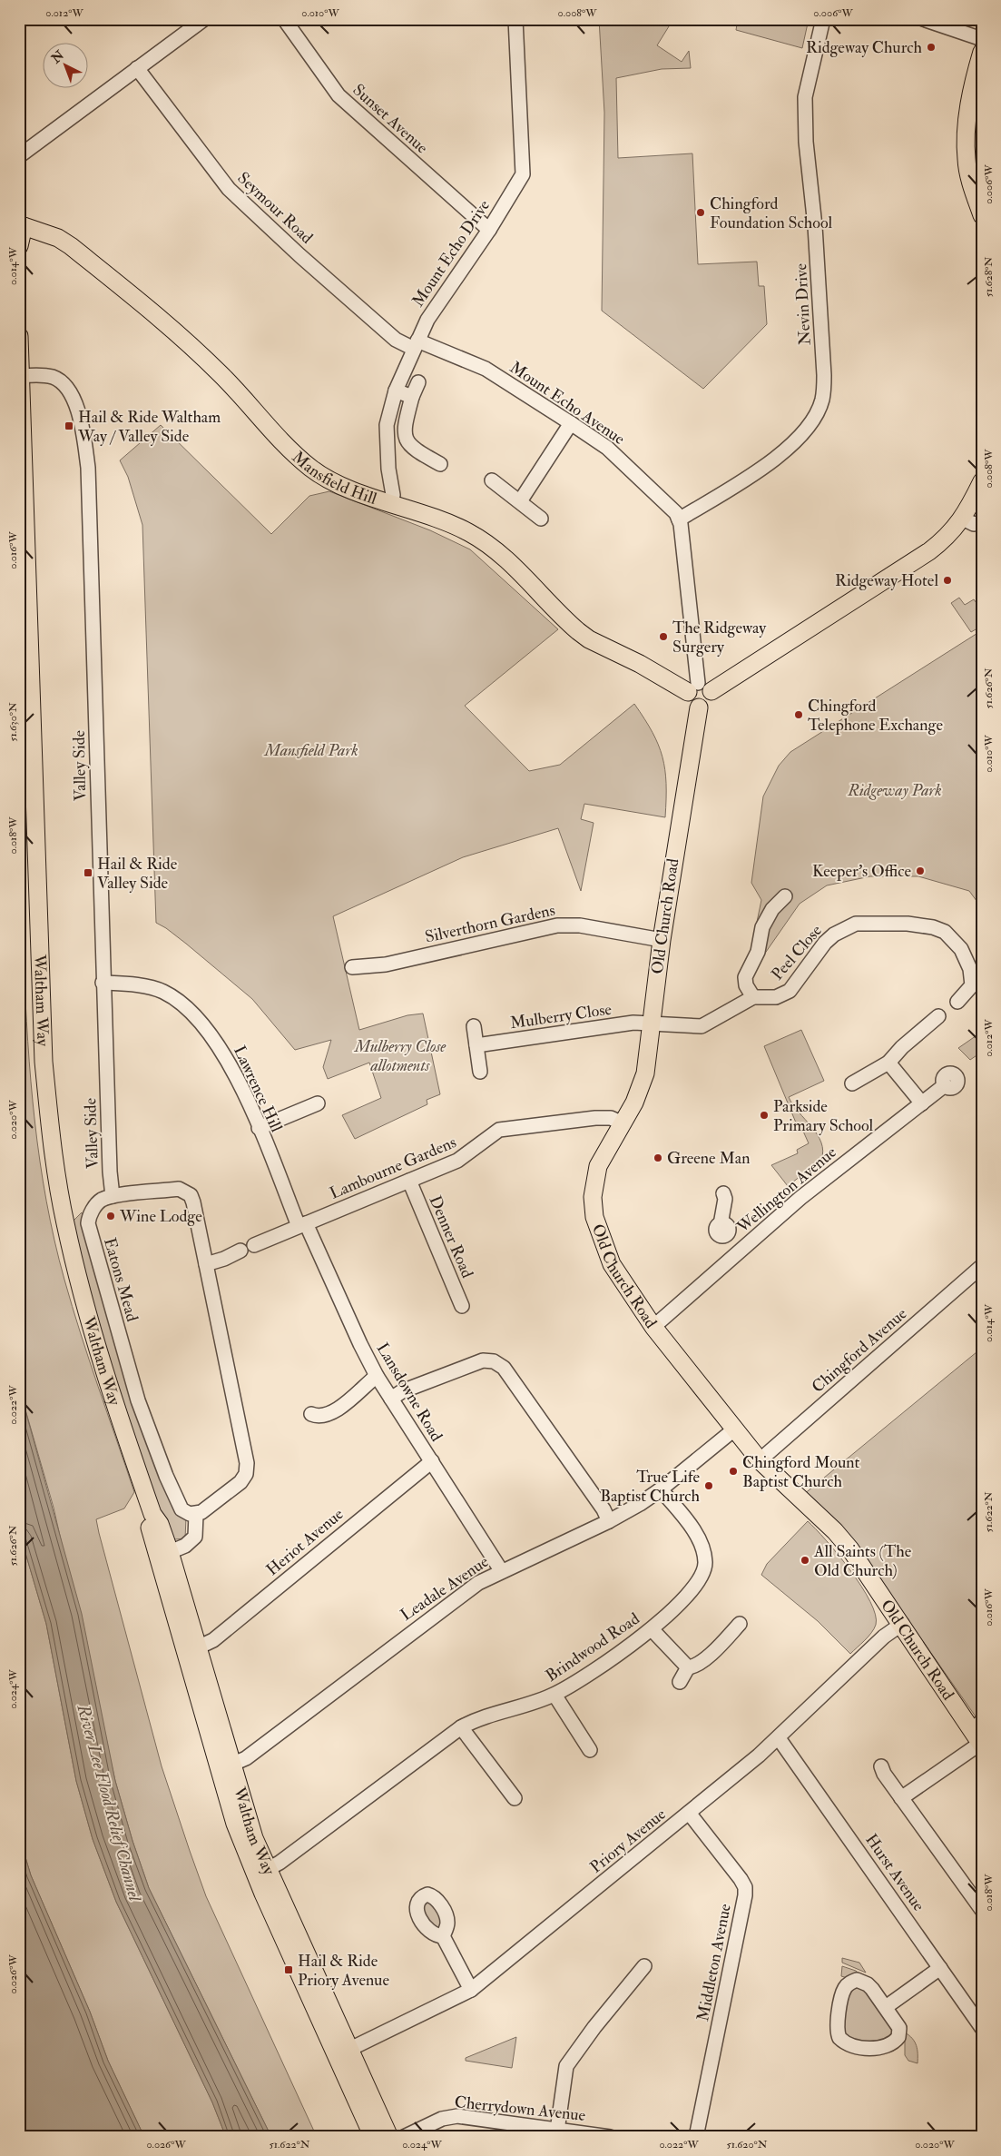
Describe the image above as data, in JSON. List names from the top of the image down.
{
  "streets": {
    "main road": ["Mansfield Hill", "Old Church Road", "Waltham Way"],
    "street": [
      "Sunset Avenue",
      "Seymour Road",
      "Mount Echo Drive",
      "Nevin Drive",
      "Mount Echo Avenue",
      "Valley Side",
      "Silverthorn Gardens",
      "Peel Close",
      "Mulberry Close",
      "Lawrence Hill",
      "Lambourne Gardens",
      "Wellington Avenue",
      "Denner Road",
      "Eatons Mead",
      "Chingford Avenue",
      "Lansdowne Road",
      "Heriot Avenue",
      "Leadale Avenue",
      "Brindwood Road",
      "Priory Avenue",
      "Hurst Avenue",
      "Middleton Avenue",
      "Cherrydown Avenue"
    ]
  },
  "crossings": [
    ["Sunset Avenue", "Mount Echo Drive"],
    ["Seymour Road", "Mount Echo Drive"],
    ["Seymour Road", "Mount Echo Avenue"],
    ["Mount Echo Drive", "Mount Echo Avenue"],
    ["Mount Echo Drive", "Mansfield Hill"],
    ["Nevin Drive", "Mount Echo Avenue"],
    ["Mansfield Hill", "Old Church Road"],
    ["Valley Side", "Waltham Way"],
    ["Valley Side", "Lawrence Hill"],
    ["Valley Side", "Eatons Mead"],
    ["Old Church Road", "Silverthorn Gardens"],
    ["Old Church Road", "Peel Close"],
    ["Old Church Road", "Mulberry Close"],
    ["Old Church Road", "Lambourne Gardens"],
    ["Old Church Road", "Wellington Avenue"],
    ["Old Church Road", "Chingford Avenue"],
    ["Old Church Road", "Leadale Avenue"],
    ["Old Church Road", "Priory Avenue"],
    ["Peel Close", "Mulberry Close"],
    ["Waltham Way", "Heriot Avenue"],
    ["Waltham Way", "Leadale Avenue"],
    ["Waltham Way", "Brindwood Road"],
    ["Waltham Way", "Priory Avenue"],
    ["Lawrence Hill", "Lambourne Gardens"],
    ["Lawrence Hill", "Lansdowne Road"],
    ["Lambourne Gardens", "Denner Road"],
    ["Lambourne Gardens", "Lansdowne Road"],
    ["Lansdowne Road", "Heriot Avenue"],
    ["Lansdowne Road", "Leadale Avenue"],
    ["Leadale Avenue", "Brindwood Road"],
    ["Priory Avenue", "Hurst Avenue"],
    ["Priory Avenue", "Middleton Avenue"]
  ],
  "water": ["River Lee Flood Relief Channel"],
  "parks": ["Mansfield Park", "Ridgeway Park", "Mulberry Close allotments"],
  "places": {
    "other": [
      "Ridgeway Church",
      "Chingford Foundation School",
      "Ridgeway Hotel",
      "The Ridgeway Surgery",
      "Chingford Telephone Exchange",
      "Keeper's Office",
      "Parkside Primary School",
      "Greene Man",
      "Wine Lodge",
      "Chingford Mount Baptist Church",
      "True Life Baptist Church",
      "All Saints (The Old Church)"
    ],
    "transit": ["Hail & Ride Waltham Way / Valley Side", "Hail & Ride Valley Side", "Hail & Ride Priory Avenue"]
  },
  "north": "top left",
  "coordinates": [
    "0.012°W",
    "0.010°W",
    "0.008°W",
    "0.006°W",
    "0.014°W",
    "51.628°N",
    "0.016°W",
    "51.626°N",
    "51.630°N",
    "0.018°W",
    "0.020°W",
    "0.022°W",
    "51.622°N",
    "0.024°W",
    "0.026°W",
    "51.620°N"
  ]
}
